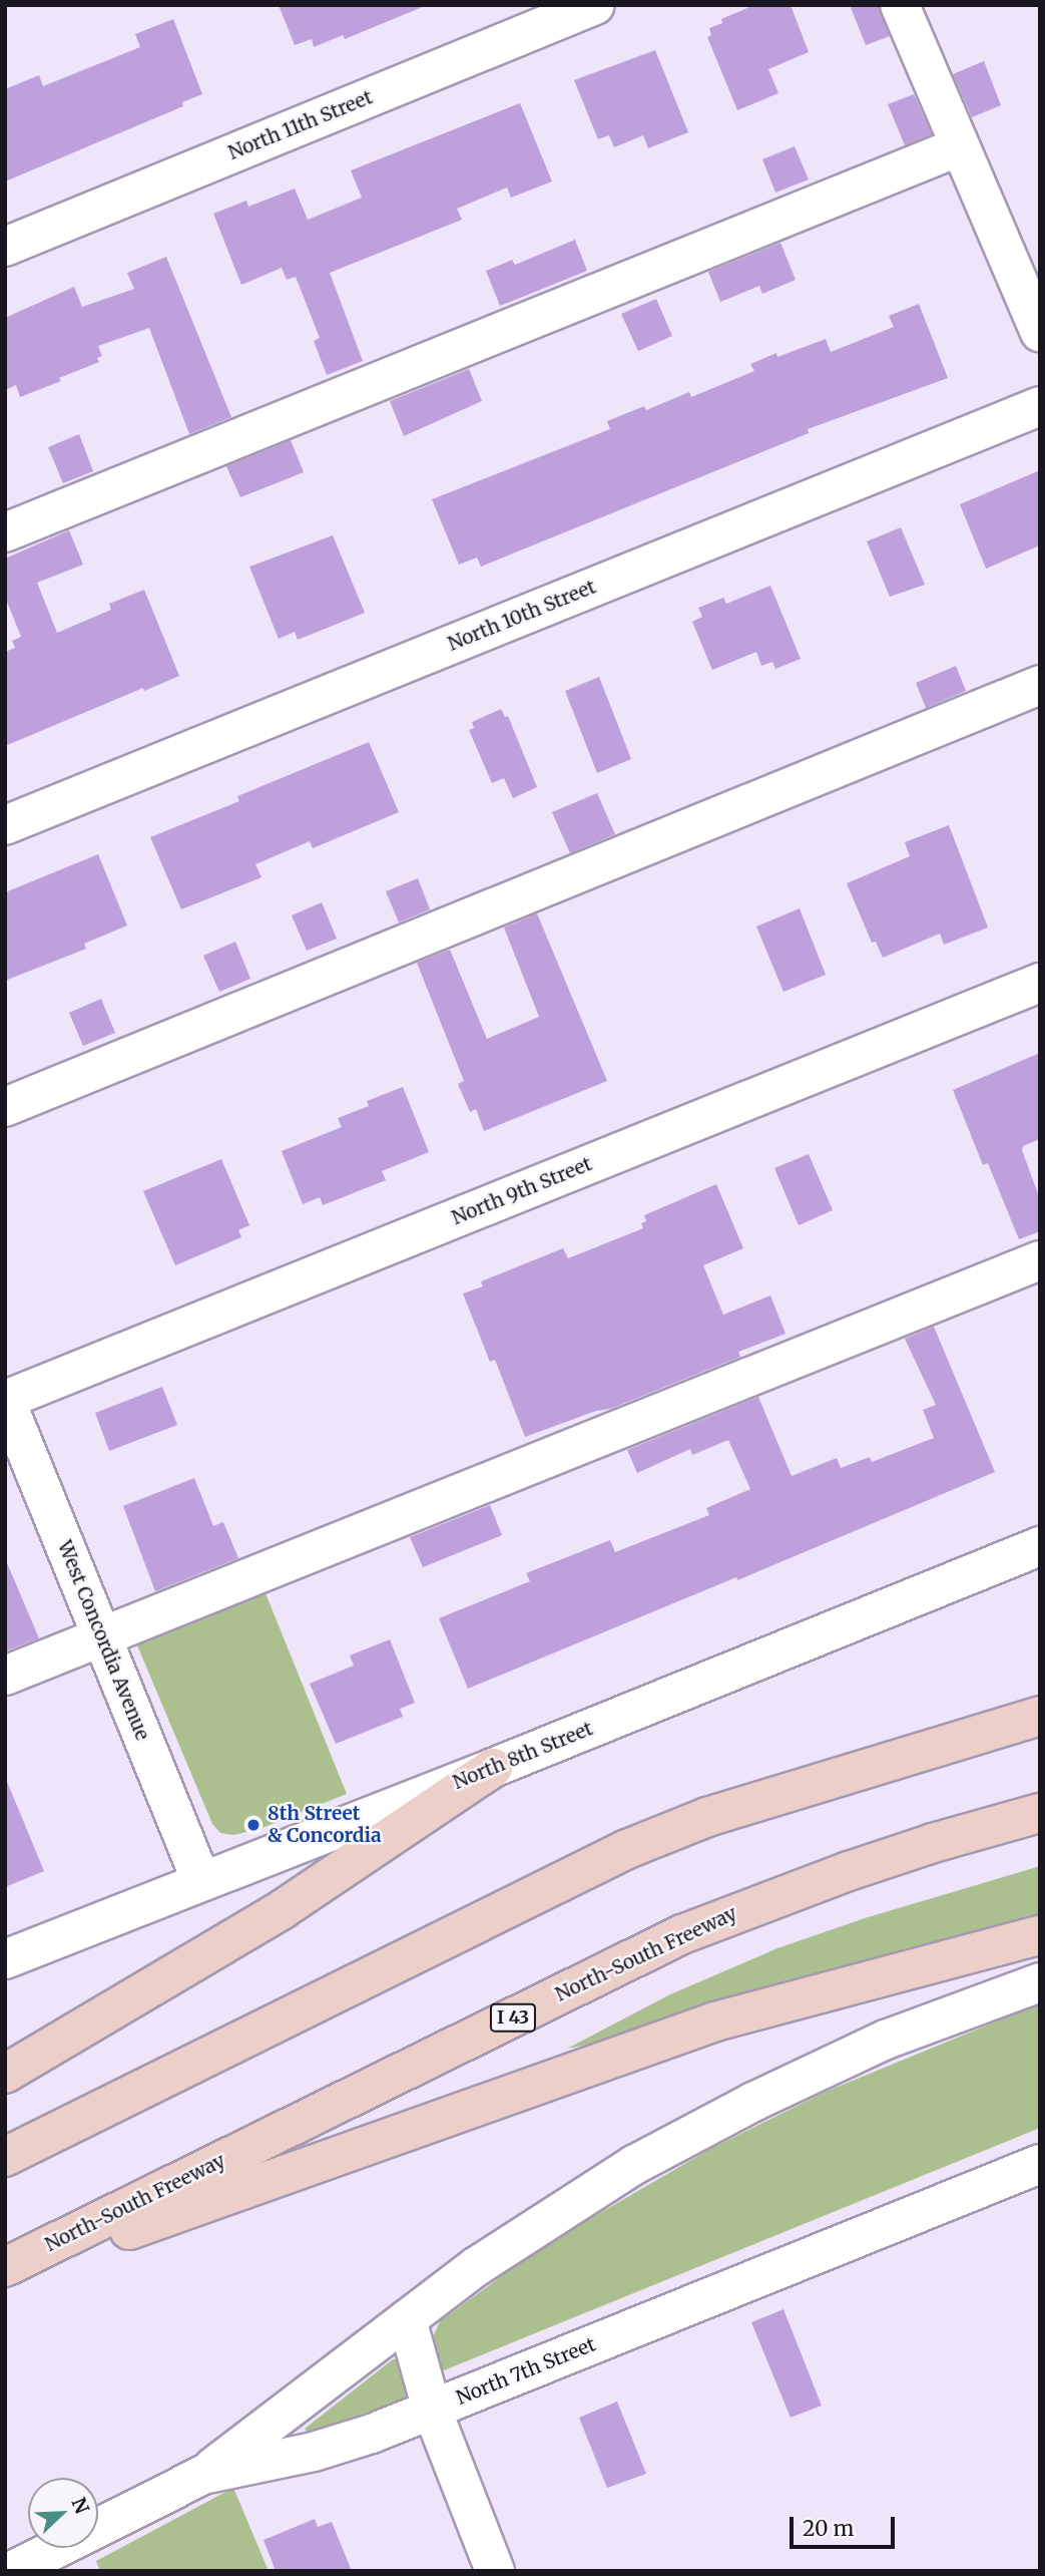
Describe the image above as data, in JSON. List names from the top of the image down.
{
  "streets": {
    "highway": ["North-South Freeway", "I 43"],
    "street": [
      "North 11th Street",
      "North 10th Street",
      "North 9th Street",
      "West Concordia Avenue",
      "North 8th Street",
      "North 7th Street"
    ]
  },
  "crossings": [
    ["North 9th Street", "West Concordia Avenue"],
    ["West Concordia Avenue", "North 8th Street"]
  ],
  "places": ["8th Street & Concordia"],
  "scale_bar": "20 m",
  "north": "top right"
}
